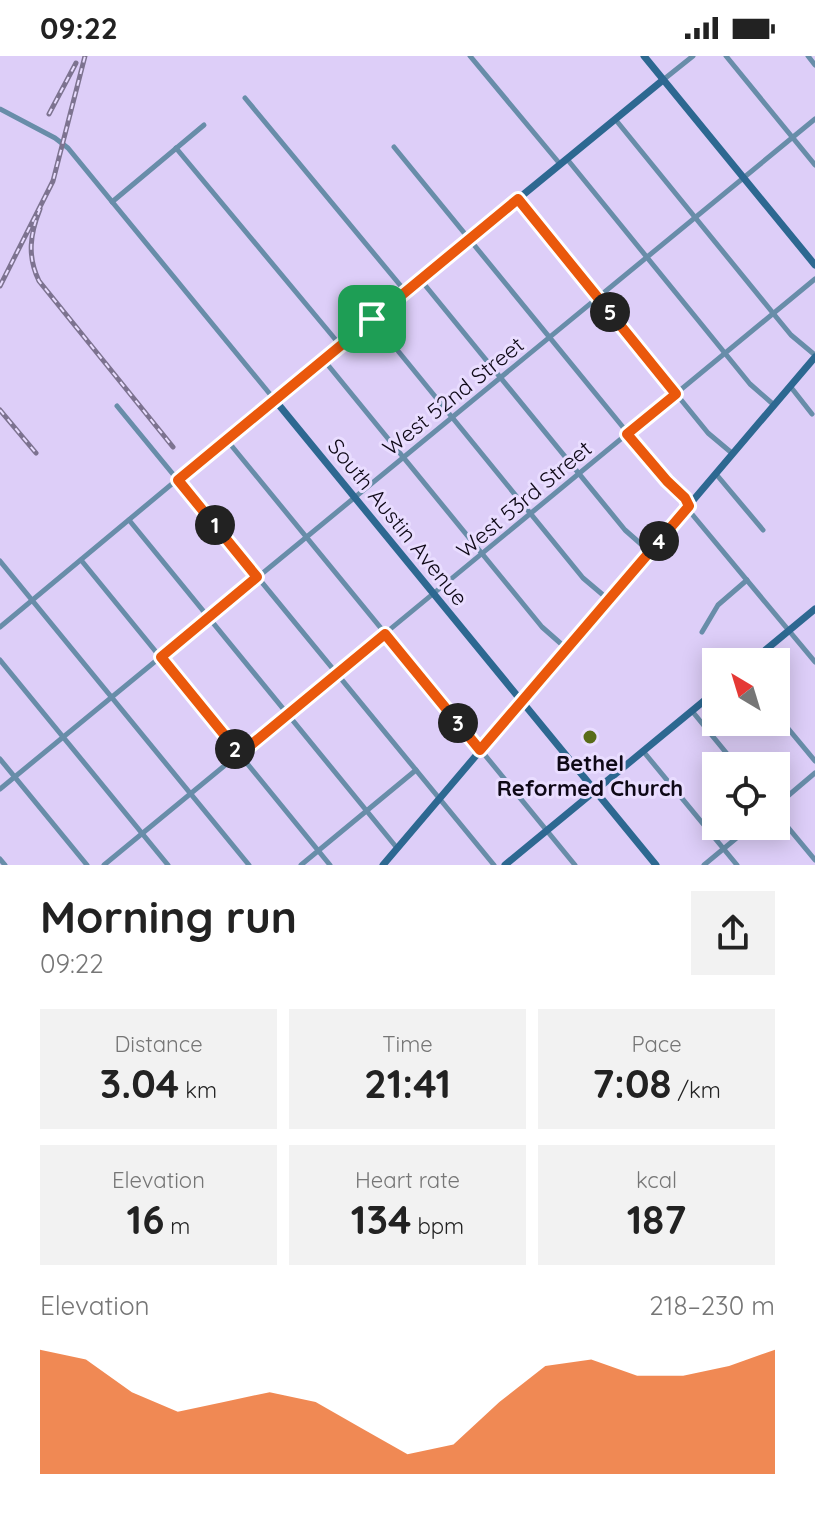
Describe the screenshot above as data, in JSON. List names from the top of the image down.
{
  "streets": {
    "main road": ["South Austin Avenue"],
    "street": ["West 52nd Street", "West 53rd Street"]
  },
  "crossings": [
    ["West 52nd Street", "South Austin Avenue"],
    ["West 53rd Street", "South Austin Avenue"]
  ],
  "places": ["Bethel Reformed Church"],
  "north": "top left",
  "page": {
    "status": "09:22",
    "pins": [
      "5",
      "1",
      "4",
      "3",
      "2"
    ],
    "heading": ["Morning run", "09:22"],
    "stats": [
      ["Distance", "3.04 km"],
      ["Time", "21:41"],
      ["Pace", "7:08 /km"],
      ["Elevation", "16 m"],
      ["Heart rate", "134 bpm"],
      ["kcal", "187"]
    ],
    "chart": ["Elevation", "218–230 m"]
  }
}
